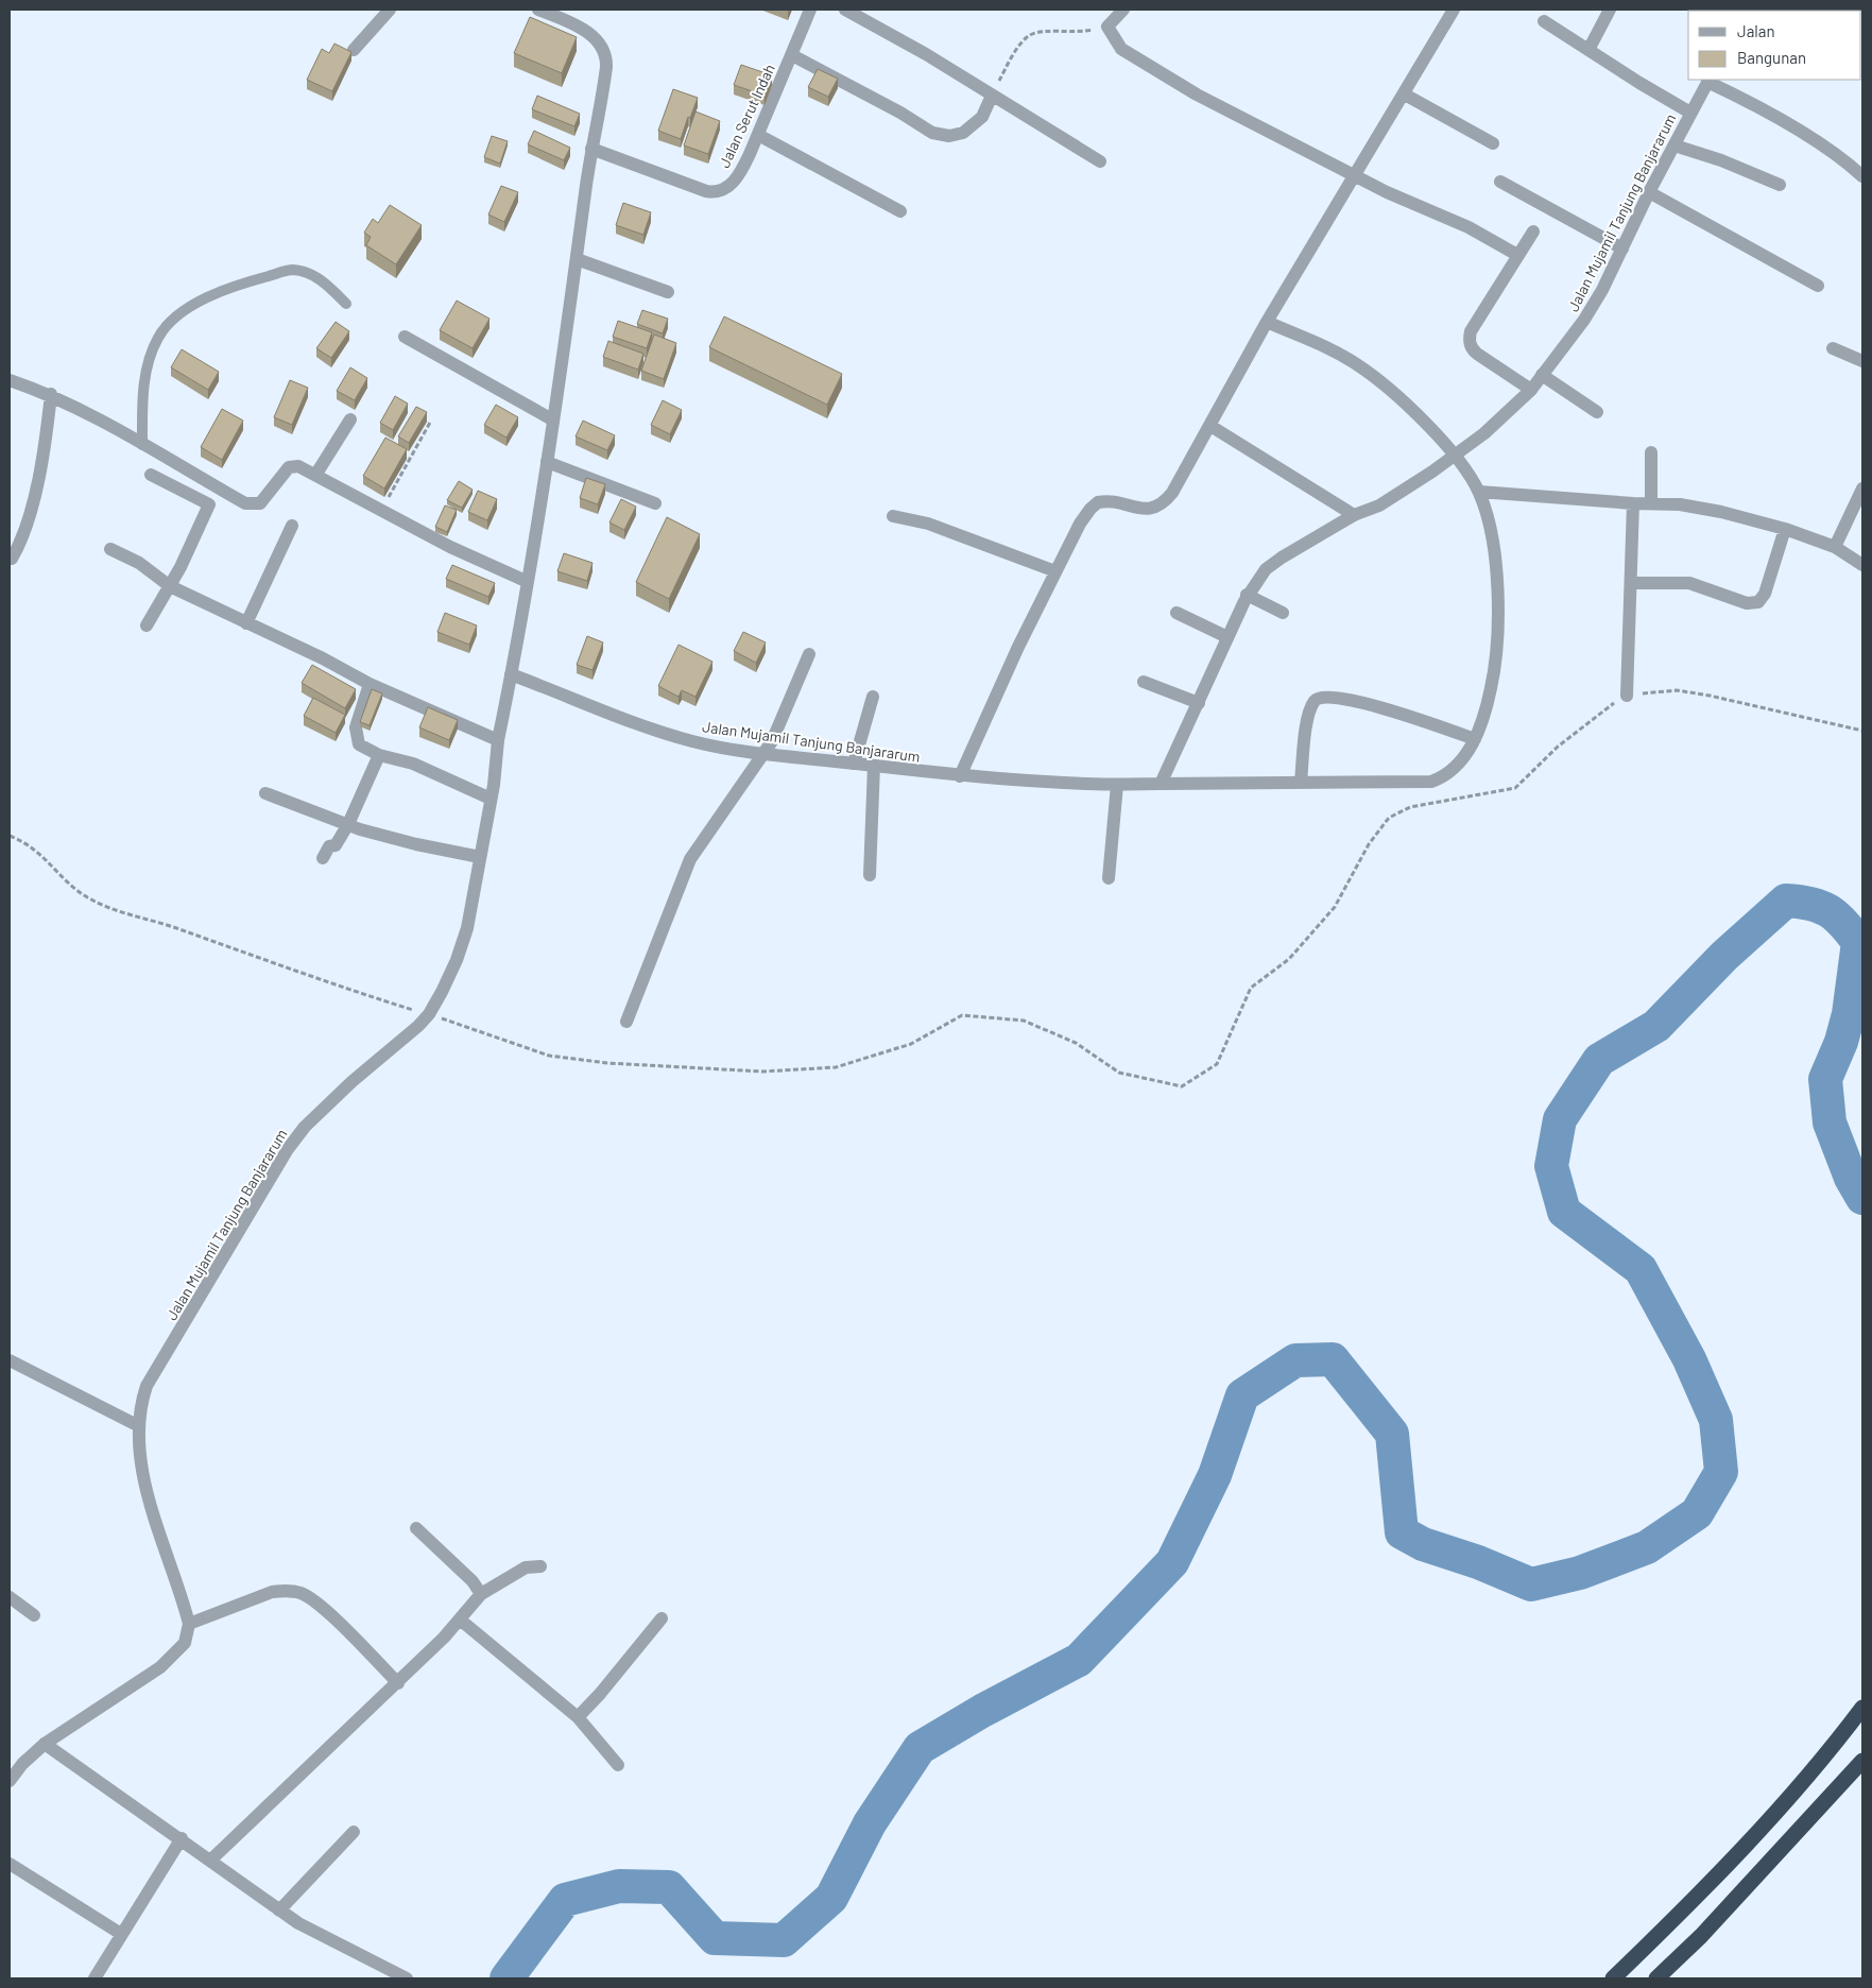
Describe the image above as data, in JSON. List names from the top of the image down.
{
  "streets": {
    "street": ["Jalan Serut Indah", "Jalan Mujamil Tanjung Banjararum"]
  },
  "legend": ["Jalan", "Bangunan"]
}
